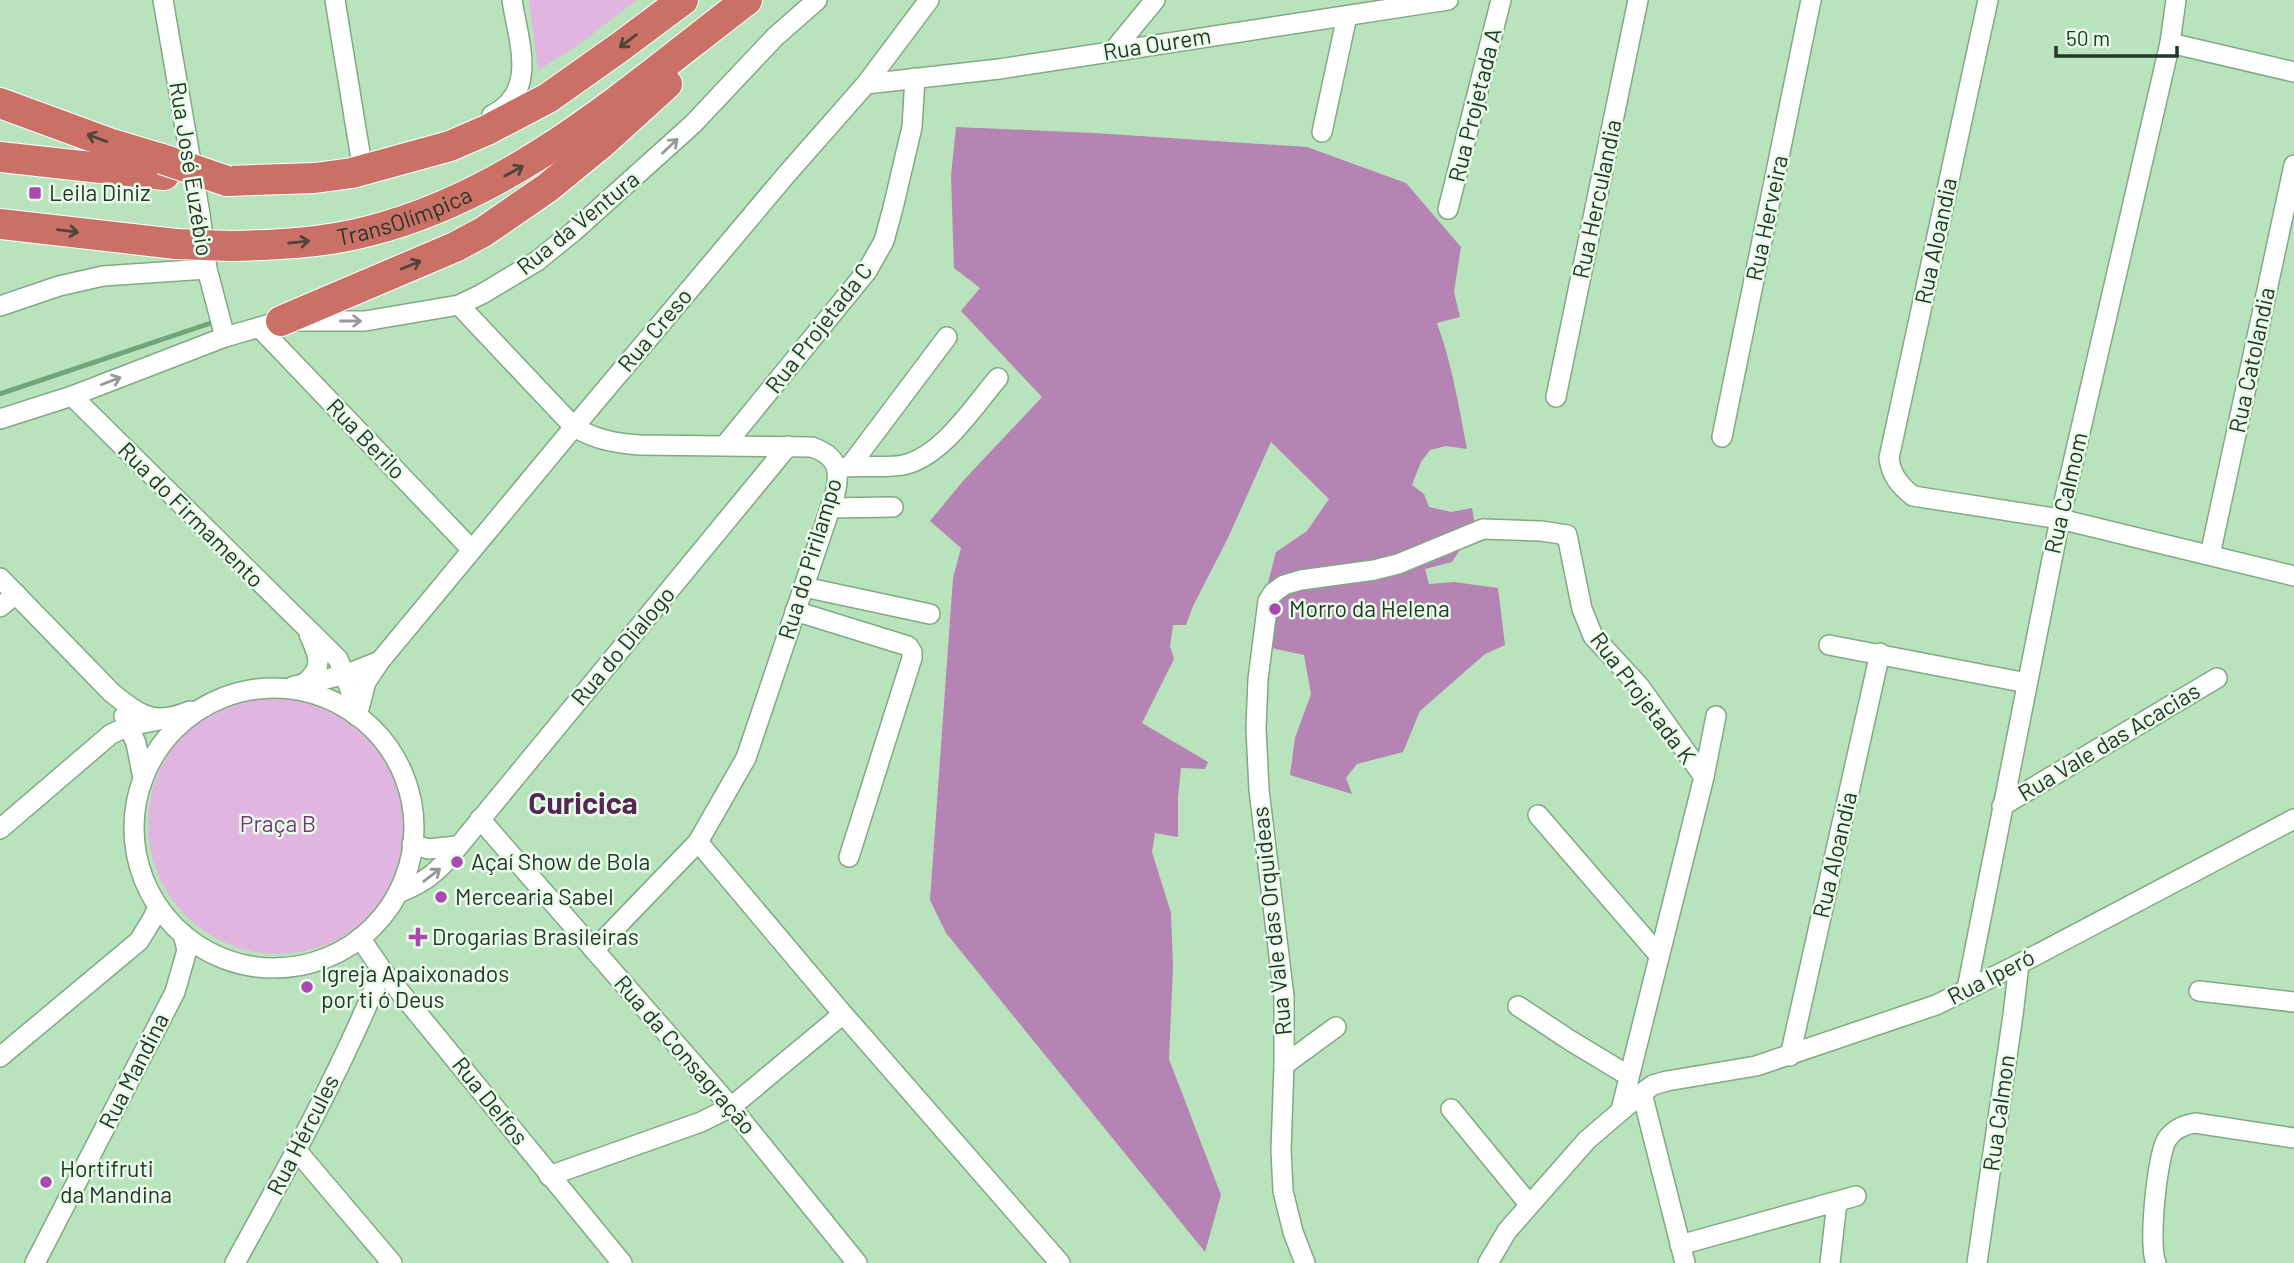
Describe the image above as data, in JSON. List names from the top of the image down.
{
  "streets": {
    "highway": ["TransOlímpica"],
    "street": [
      "Rua Ourem",
      "Rua Projetada A",
      "Rua José Euzébio",
      "Rua Herculandia",
      "Rua Herveira",
      "Rua da Ventura",
      "Rua Aloandia",
      "Rua Projetada C",
      "Rua Creso",
      "Rua Catolandia",
      "Rua Berilo",
      "Rua Calmom",
      "Rua do Firmamento",
      "Rua do Pirilampo",
      "Rua do Dialogo",
      "Rua Projetada K",
      "Rua Vale das Acacias",
      "Rua Vale das Orquideas",
      "Rua Iperó",
      "Rua da Consagração",
      "Rua Mandina",
      "Rua Delfos",
      "Rua Calmon",
      "Rua Hércules"
    ]
  },
  "crossings": [
    ["Rua Ourem", "Rua Projetada C"],
    ["Rua Ourem", "Rua Creso"],
    ["Rua José Euzébio", "Rua da Ventura"],
    ["Rua da Ventura", "Rua Berilo"],
    ["Rua da Ventura", "Rua do Firmamento"],
    ["Rua da Ventura", "Rua do Pirilampo"],
    ["Rua Aloandia", "Rua Calmom"],
    ["Rua Aloandia", "Rua Iperó"],
    ["Rua Projetada C", "Rua do Pirilampo"],
    ["Rua Creso", "Rua Berilo"],
    ["Rua Creso", "Rua do Firmamento"],
    ["Rua Creso", "Rua do Pirilampo"],
    ["Rua Calmom", "Rua Vale das Acacias"],
    ["Rua Calmom", "Rua Iperó"],
    ["Rua do Pirilampo", "Rua do Dialogo"],
    ["Rua do Pirilampo", "Rua da Consagração"],
    ["Rua do Dialogo", "Rua da Consagração"],
    ["Rua Projetada K", "Rua Vale das Orquideas"],
    ["Rua Iperó", "Rua Calmon"],
    ["Rua Delfos", "Rua Hércules"]
  ],
  "one_way": ["Rua da Ventura"],
  "districts": ["Curicica"],
  "parks": ["Praça B"],
  "places": {
    "transit": ["Leila Diniz"],
    "other": [
      "Morro da Helena",
      "Açaí Show de Bola",
      "Mercearia Sabel",
      "Igreja Apaixonados por ti ó Deus",
      "Hortifruti da Mandina"
    ],
    "health": ["Drogarias Brasileiras"]
  },
  "scale_bar": "50 m"
}
